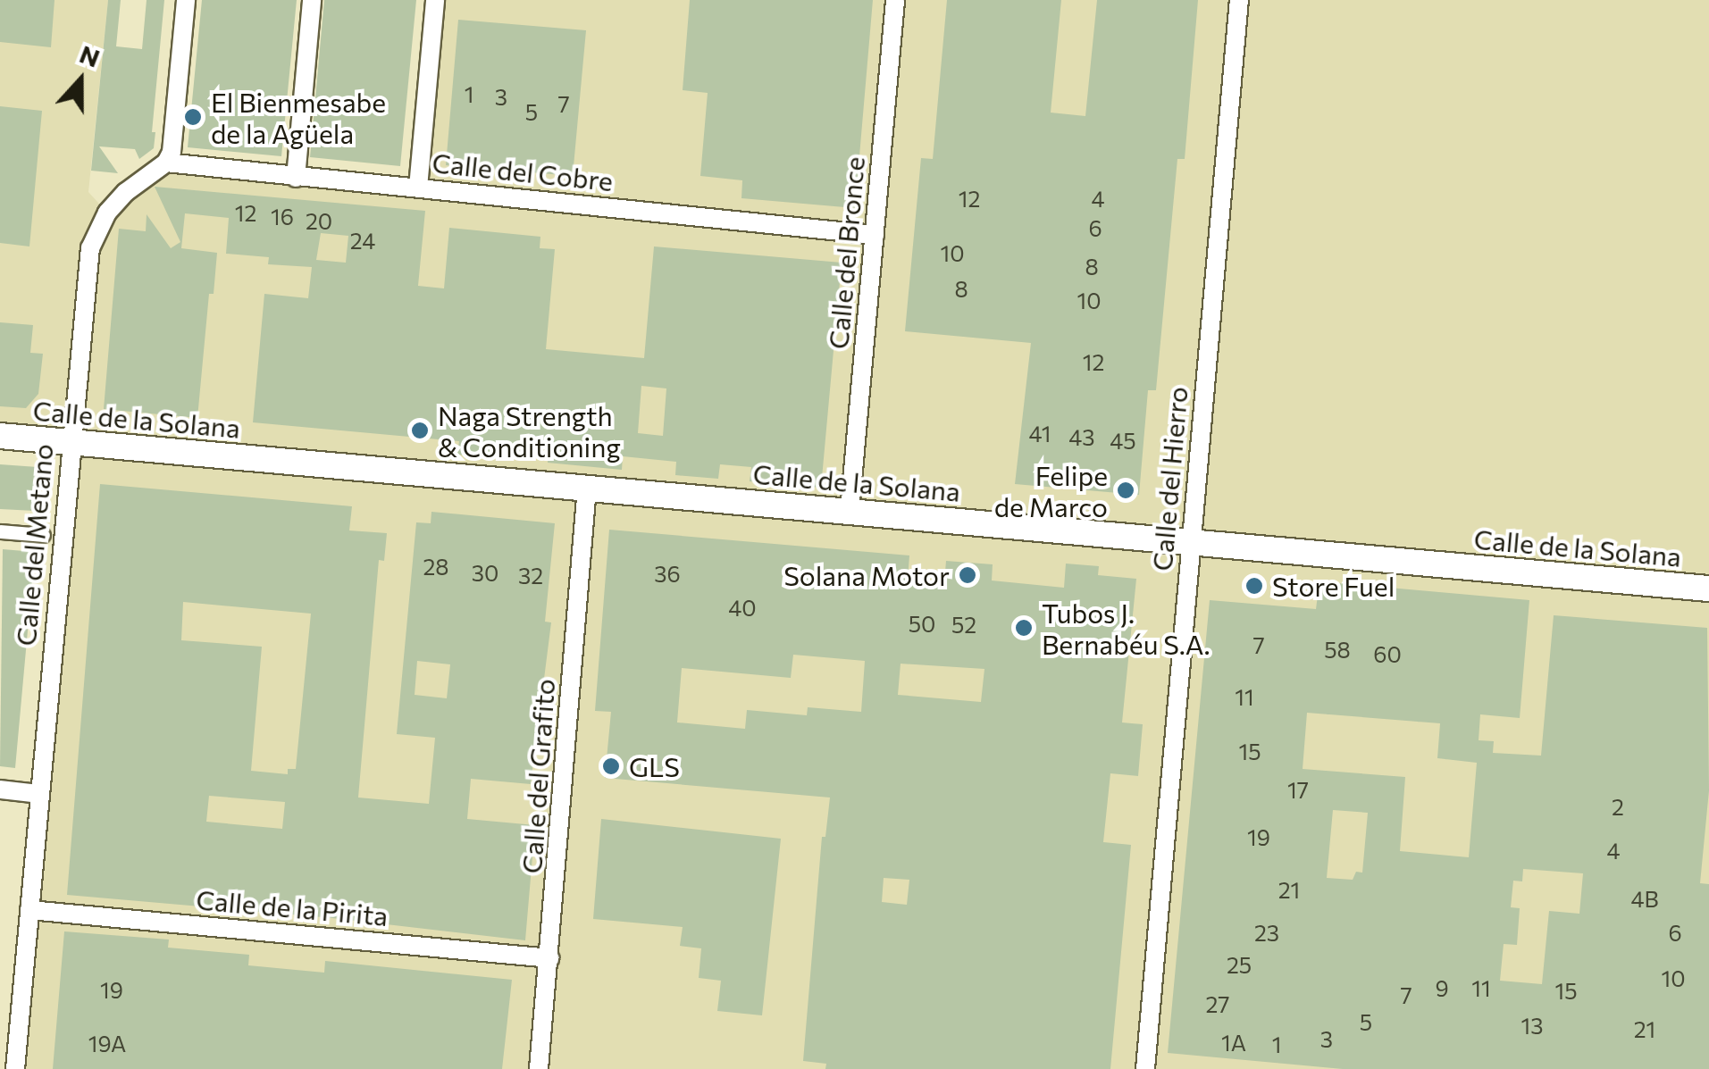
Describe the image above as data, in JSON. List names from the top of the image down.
{
  "streets": {
    "street": [
      "Calle del Cobre",
      "Calle del Bronce",
      "Calle de la Solana",
      "Calle del Hierro",
      "Calle del Metano",
      "Calle del Grafito",
      "Calle de la Pirita"
    ]
  },
  "crossings": [
    ["Calle del Cobre", "Calle del Bronce"],
    ["Calle del Cobre", "Calle del Metano"],
    ["Calle del Bronce", "Calle de la Solana"],
    ["Calle de la Solana", "Calle del Hierro"],
    ["Calle de la Solana", "Calle del Metano"],
    ["Calle de la Solana", "Calle del Grafito"],
    ["Calle del Metano", "Calle de la Pirita"],
    ["Calle del Grafito", "Calle de la Pirita"]
  ],
  "places": [
    "El Bienmesabe de la Agüela",
    "Naga Strength & Conditioning",
    "Felipe de Marco",
    "Solana Motor",
    "Store Fuel",
    "Tubos J. Bernabéu S.A.",
    "GLS"
  ],
  "house_numbers": [
    "1",
    "3",
    "7",
    "5",
    "12",
    "4",
    "12",
    "16",
    "20",
    "6",
    "24",
    "10",
    "8",
    "8",
    "10",
    "12",
    "41",
    "43",
    "45",
    "28",
    "30",
    "36",
    "32",
    "40",
    "50",
    "52",
    "7",
    "58",
    "60",
    "11",
    "15",
    "17",
    "2",
    "19",
    "4",
    "21",
    "4B",
    "23",
    "6",
    "25",
    "10",
    "9",
    "11",
    "19",
    "15",
    "7",
    "27",
    "5",
    "13",
    "21",
    "3",
    "1A",
    "19A",
    "1"
  ],
  "north": "top"
}
